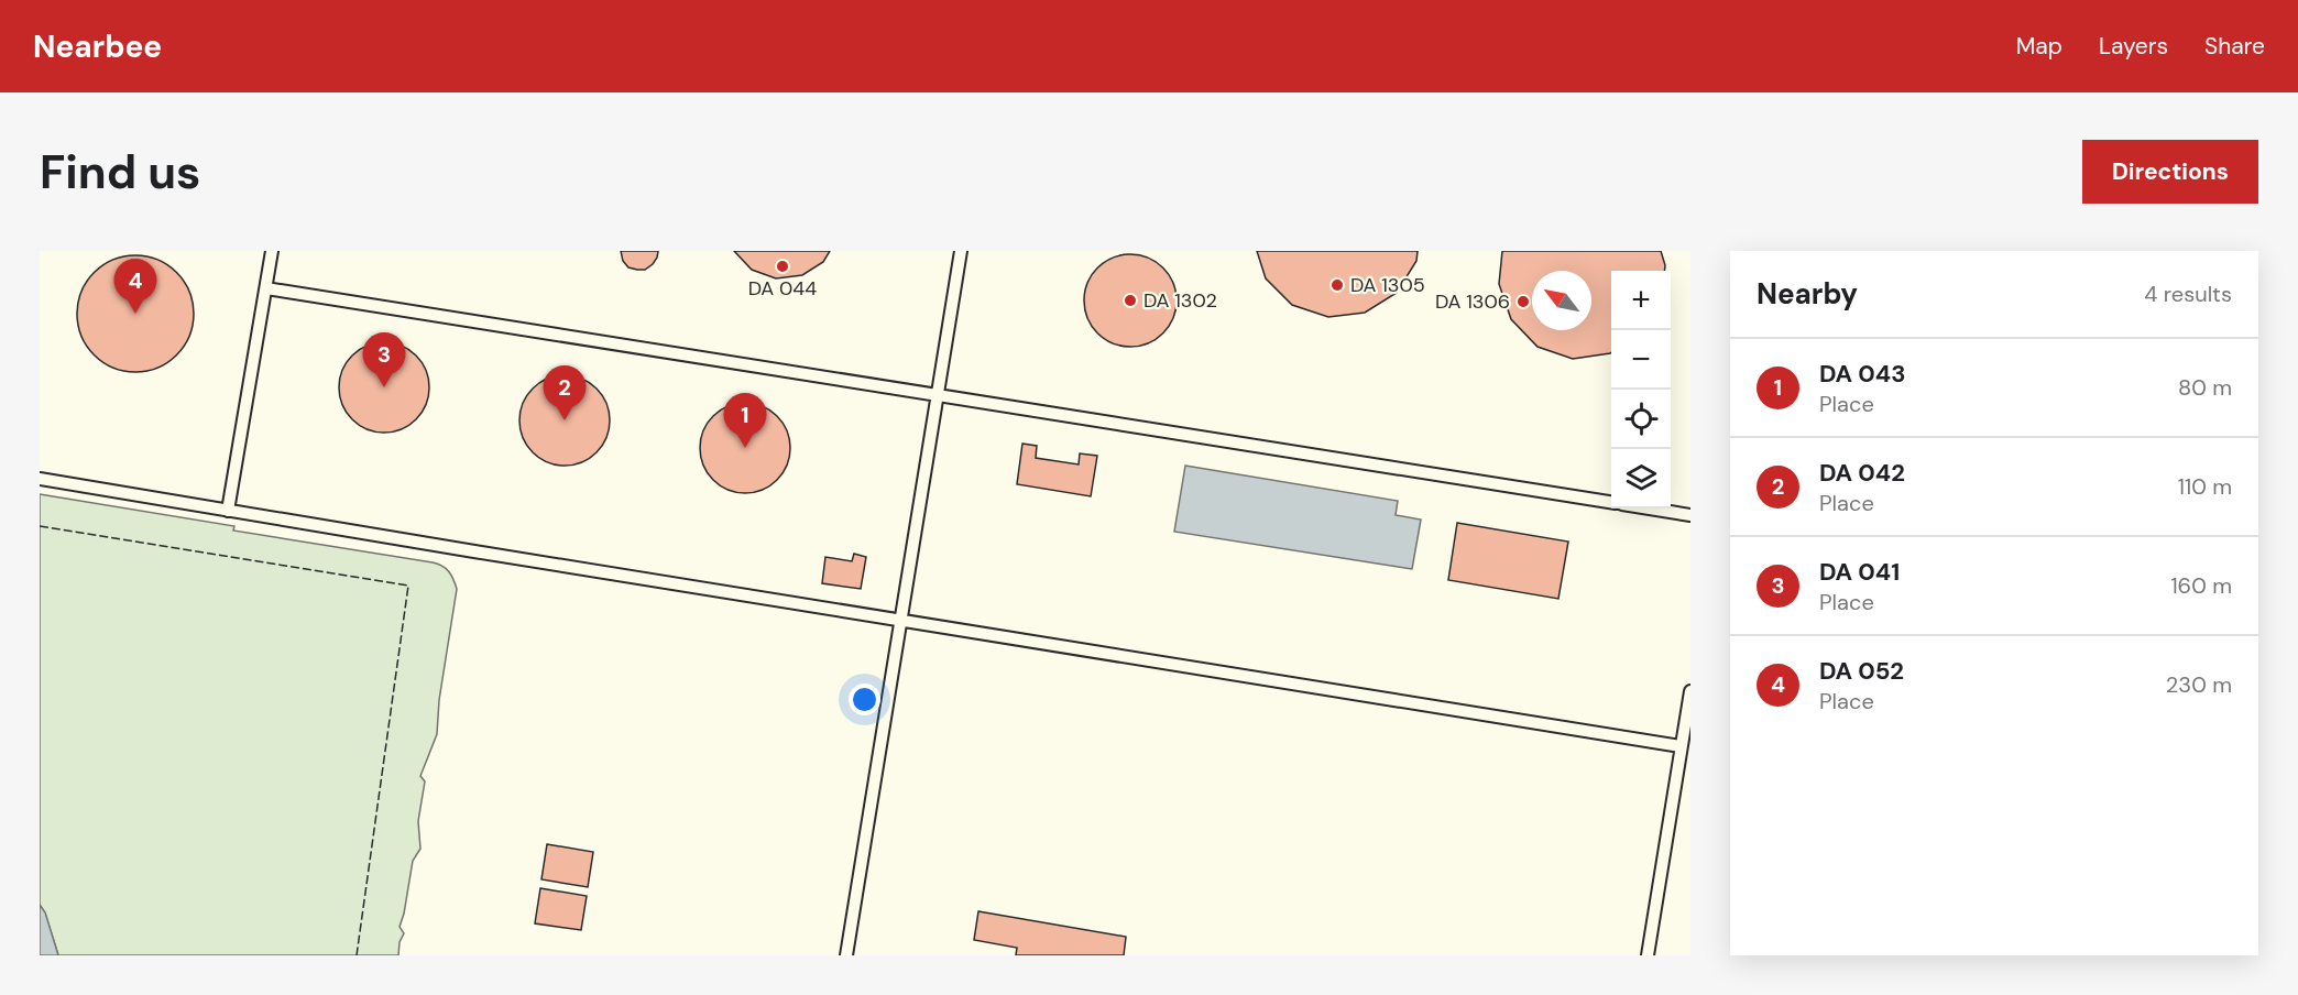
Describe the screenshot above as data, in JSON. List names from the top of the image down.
{
  "places": [
    "DA 044",
    "DA 1305",
    "DA 1302",
    "DA 1306"
  ],
  "north": "top left",
  "page": {
    "header": "Nearbee",
    "nav": ["Map", "Layers", "Share"],
    "buttons": "Directions",
    "title": "Find us",
    "heading": ["Nearby", "4 results"],
    "pins": [
      "4",
      "3",
      "2",
      "1"
    ],
    "map_buttons": ["+", "−"],
    "list": [
      {
        "mark": "1",
        "name": "DA 043",
        "note": "Place",
        "value": "80 m"
      },
      {
        "mark": "2",
        "name": "DA 042",
        "note": "Place",
        "value": "110 m"
      },
      {
        "mark": "3",
        "name": "DA 041",
        "note": "Place",
        "value": "160 m"
      },
      {
        "mark": "4",
        "name": "DA 052",
        "note": "Place",
        "value": "230 m"
      }
    ]
  }
}
